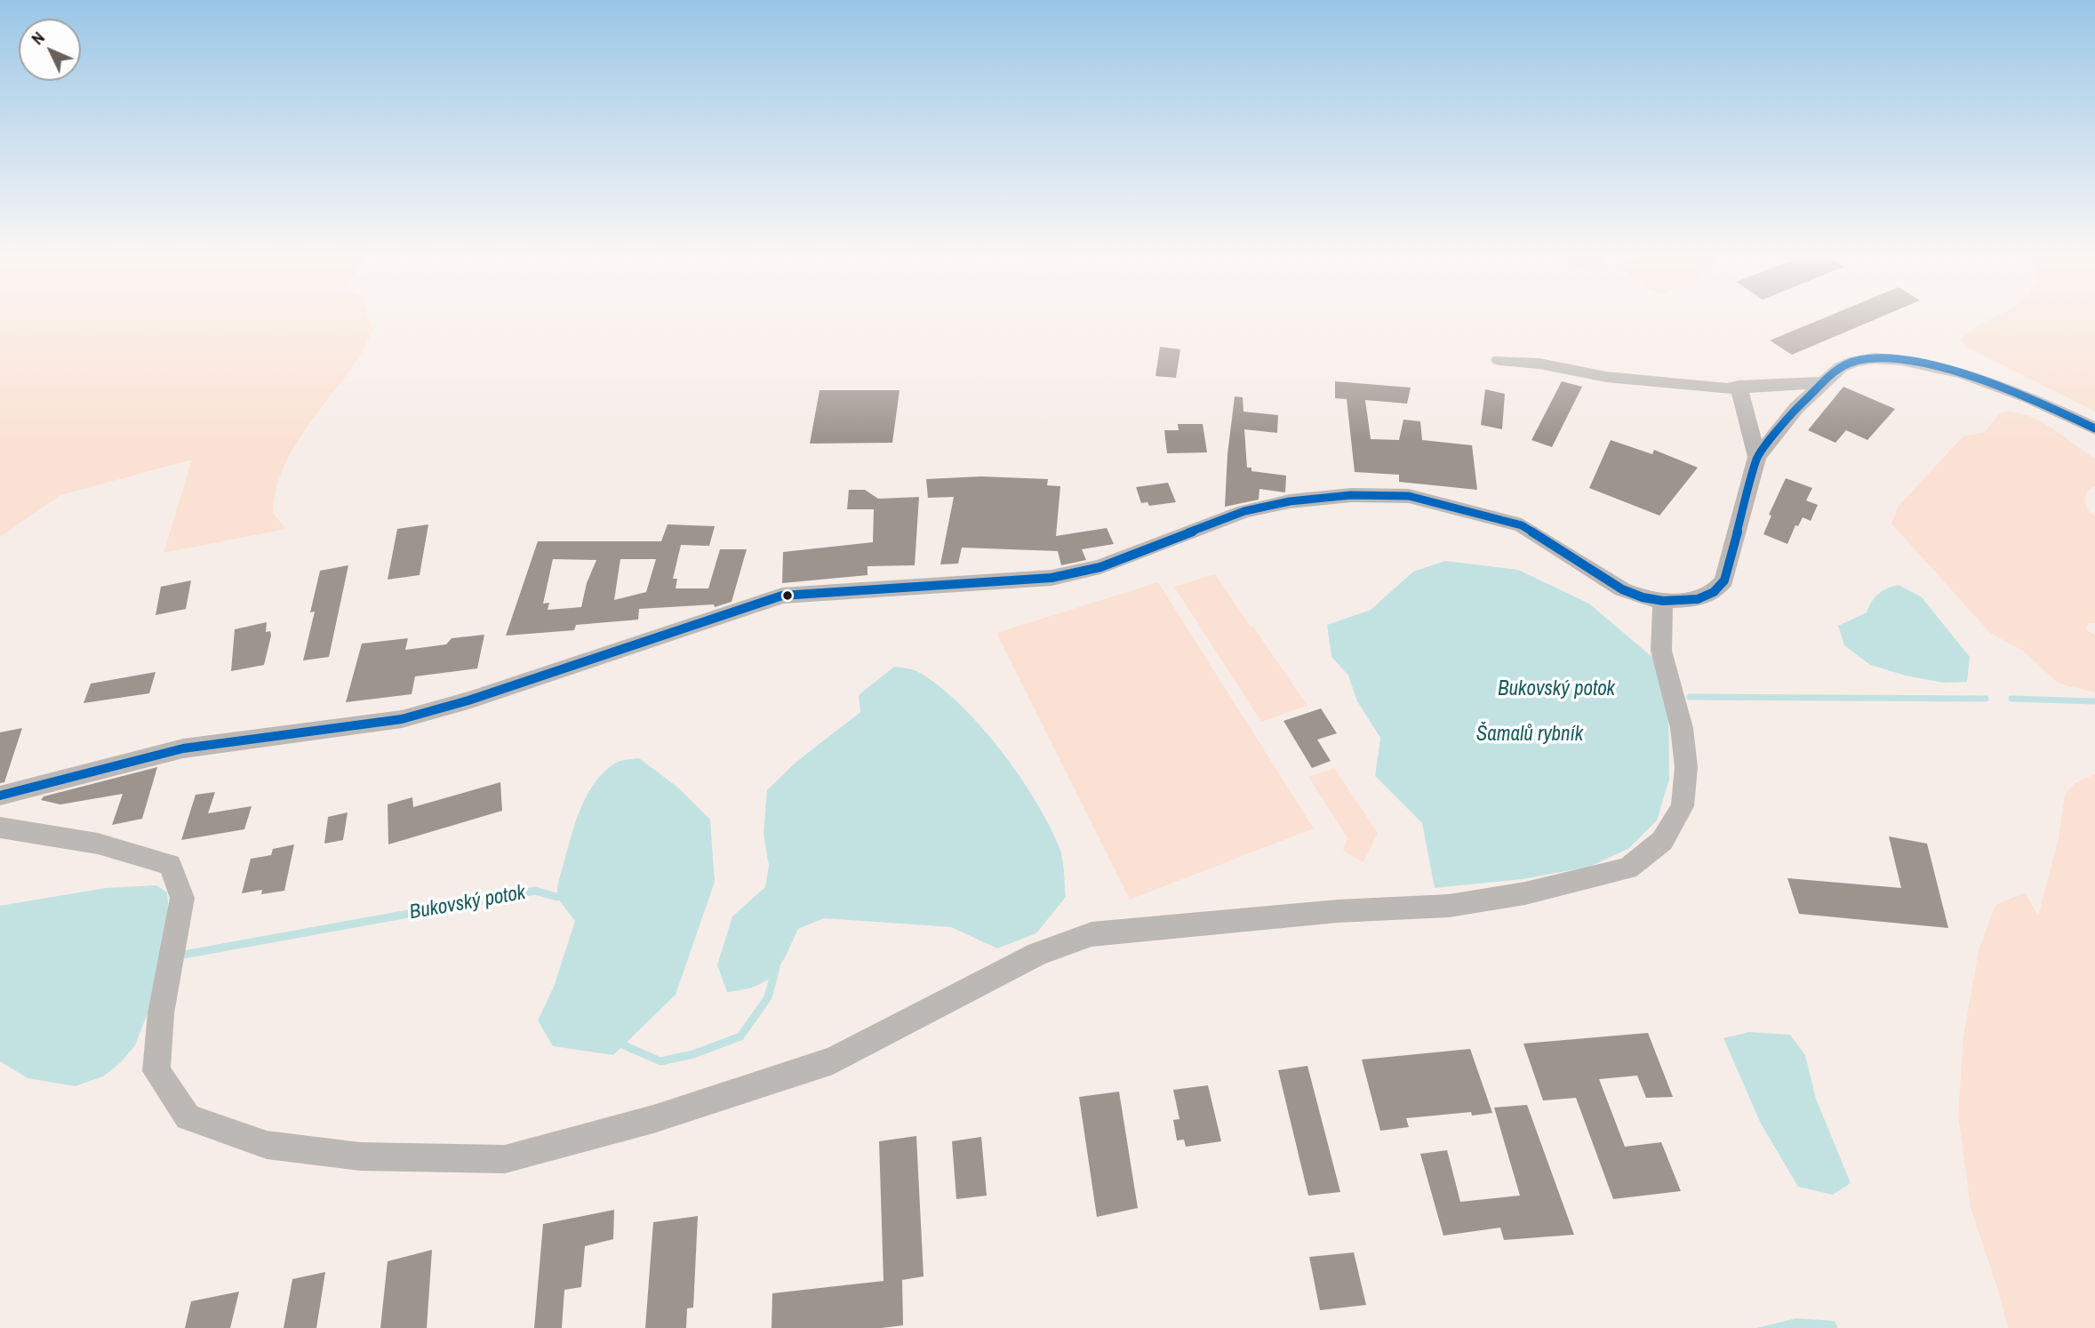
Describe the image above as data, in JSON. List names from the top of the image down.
{
  "water": ["Bukovský potok", "Šamalů rybník"],
  "north": "top left"
}
